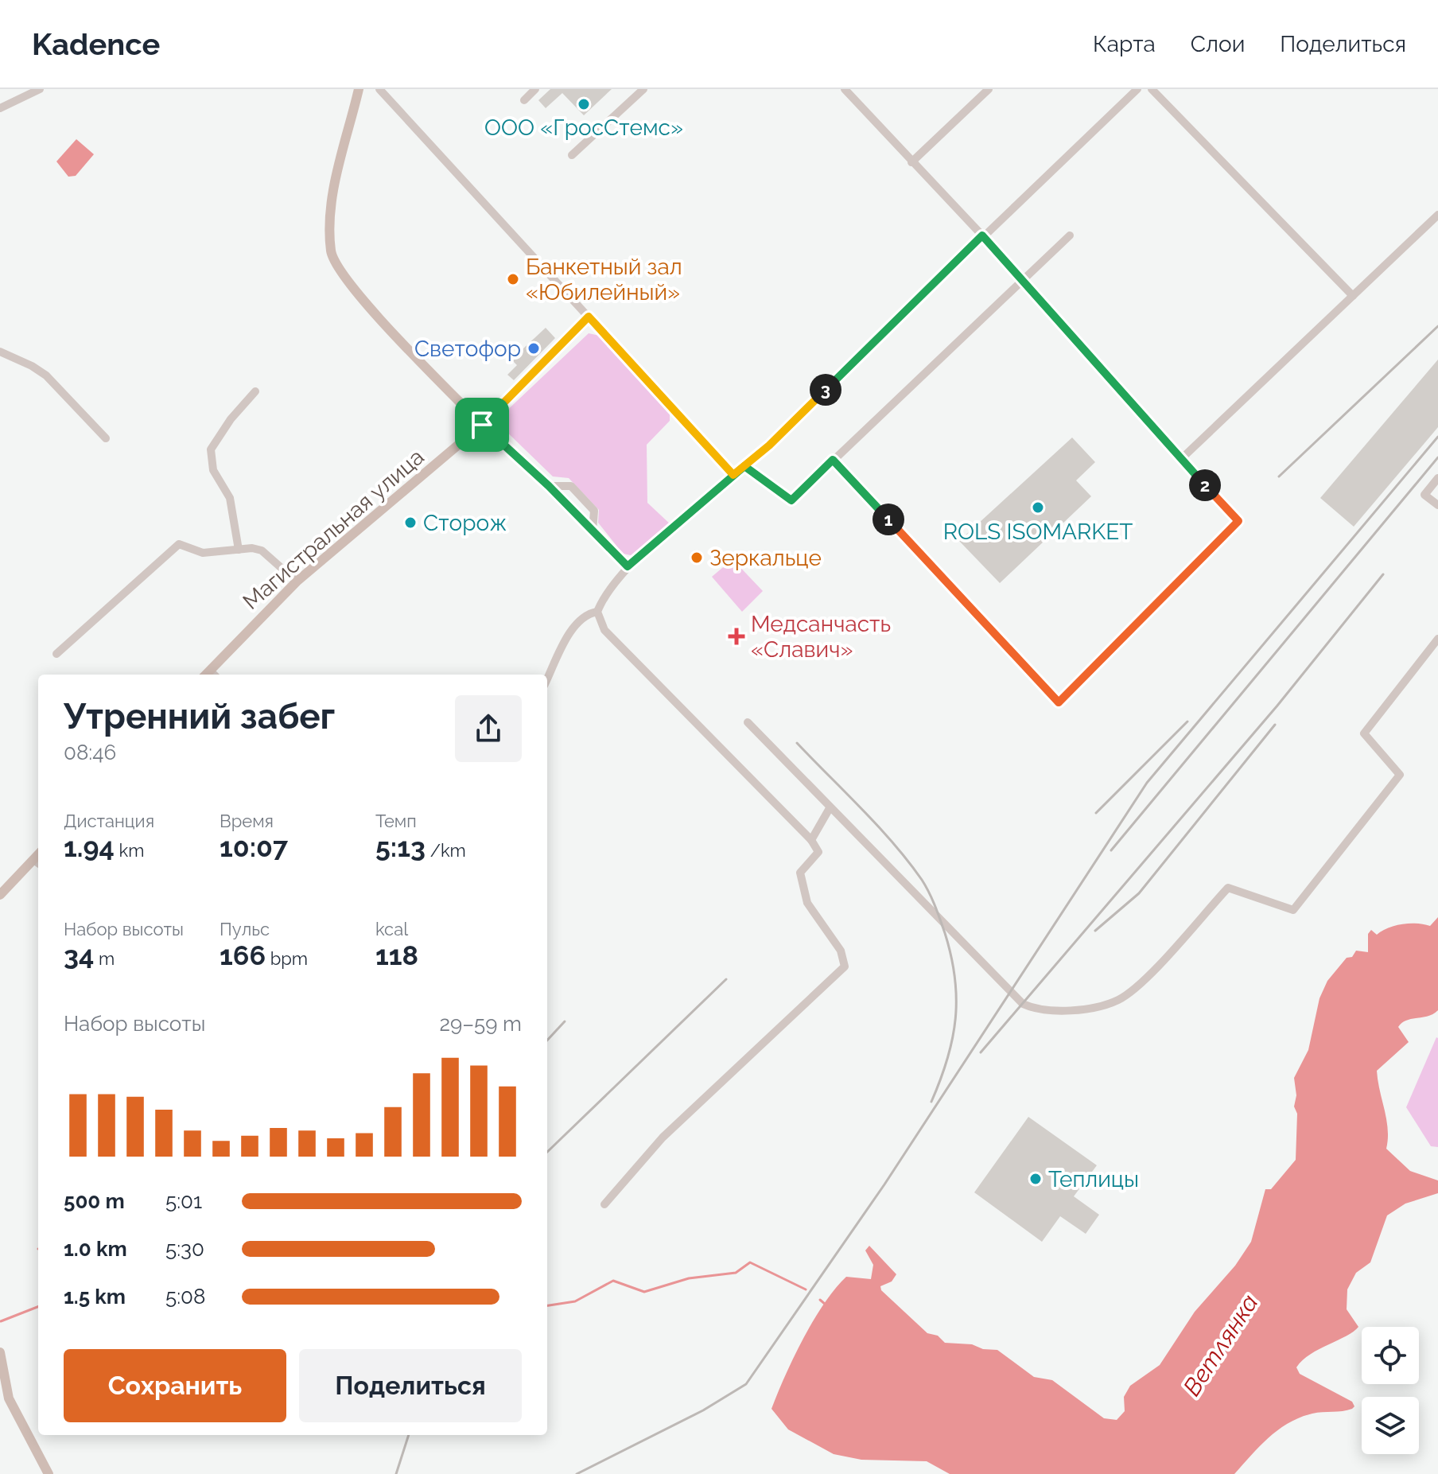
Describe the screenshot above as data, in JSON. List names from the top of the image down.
{
  "streets": {
    "main road": ["Магистральная улица"]
  },
  "water": ["Ветлянка"],
  "places": {
    "other": [
      "ООО «ГросСтемс»",
      "Банкетный зал «Юбилейный»",
      "Светофор",
      "ROLS ISOMARKET",
      "Сторож",
      "Зеркальце",
      "Теплицы"
    ],
    "health": ["Медсанчасть «Славич»"]
  },
  "page": {
    "header": "Kadence",
    "nav": ["Карта", "Слои", "Поделиться"],
    "pins": ["3", "2", "1"],
    "heading": ["Утренний забег", "08:46"],
    "stats": [
      ["Дистанция", "1.94 km"],
      ["Время", "10:07"],
      ["Темп", "5:13 /km"],
      ["Набор высоты", "34 m"],
      ["Пульс", "166 bpm"],
      ["kcal", "118"]
    ],
    "chart": ["Набор высоты", "29–59 m"],
    "list": [
      {
        "name": "500 m",
        "note": "5:01"
      },
      {
        "name": "1.0 km",
        "note": "5:30"
      },
      {
        "name": "1.5 km",
        "note": "5:08"
      }
    ],
    "buttons": ["Сохранить", "Поделиться"]
  }
}
